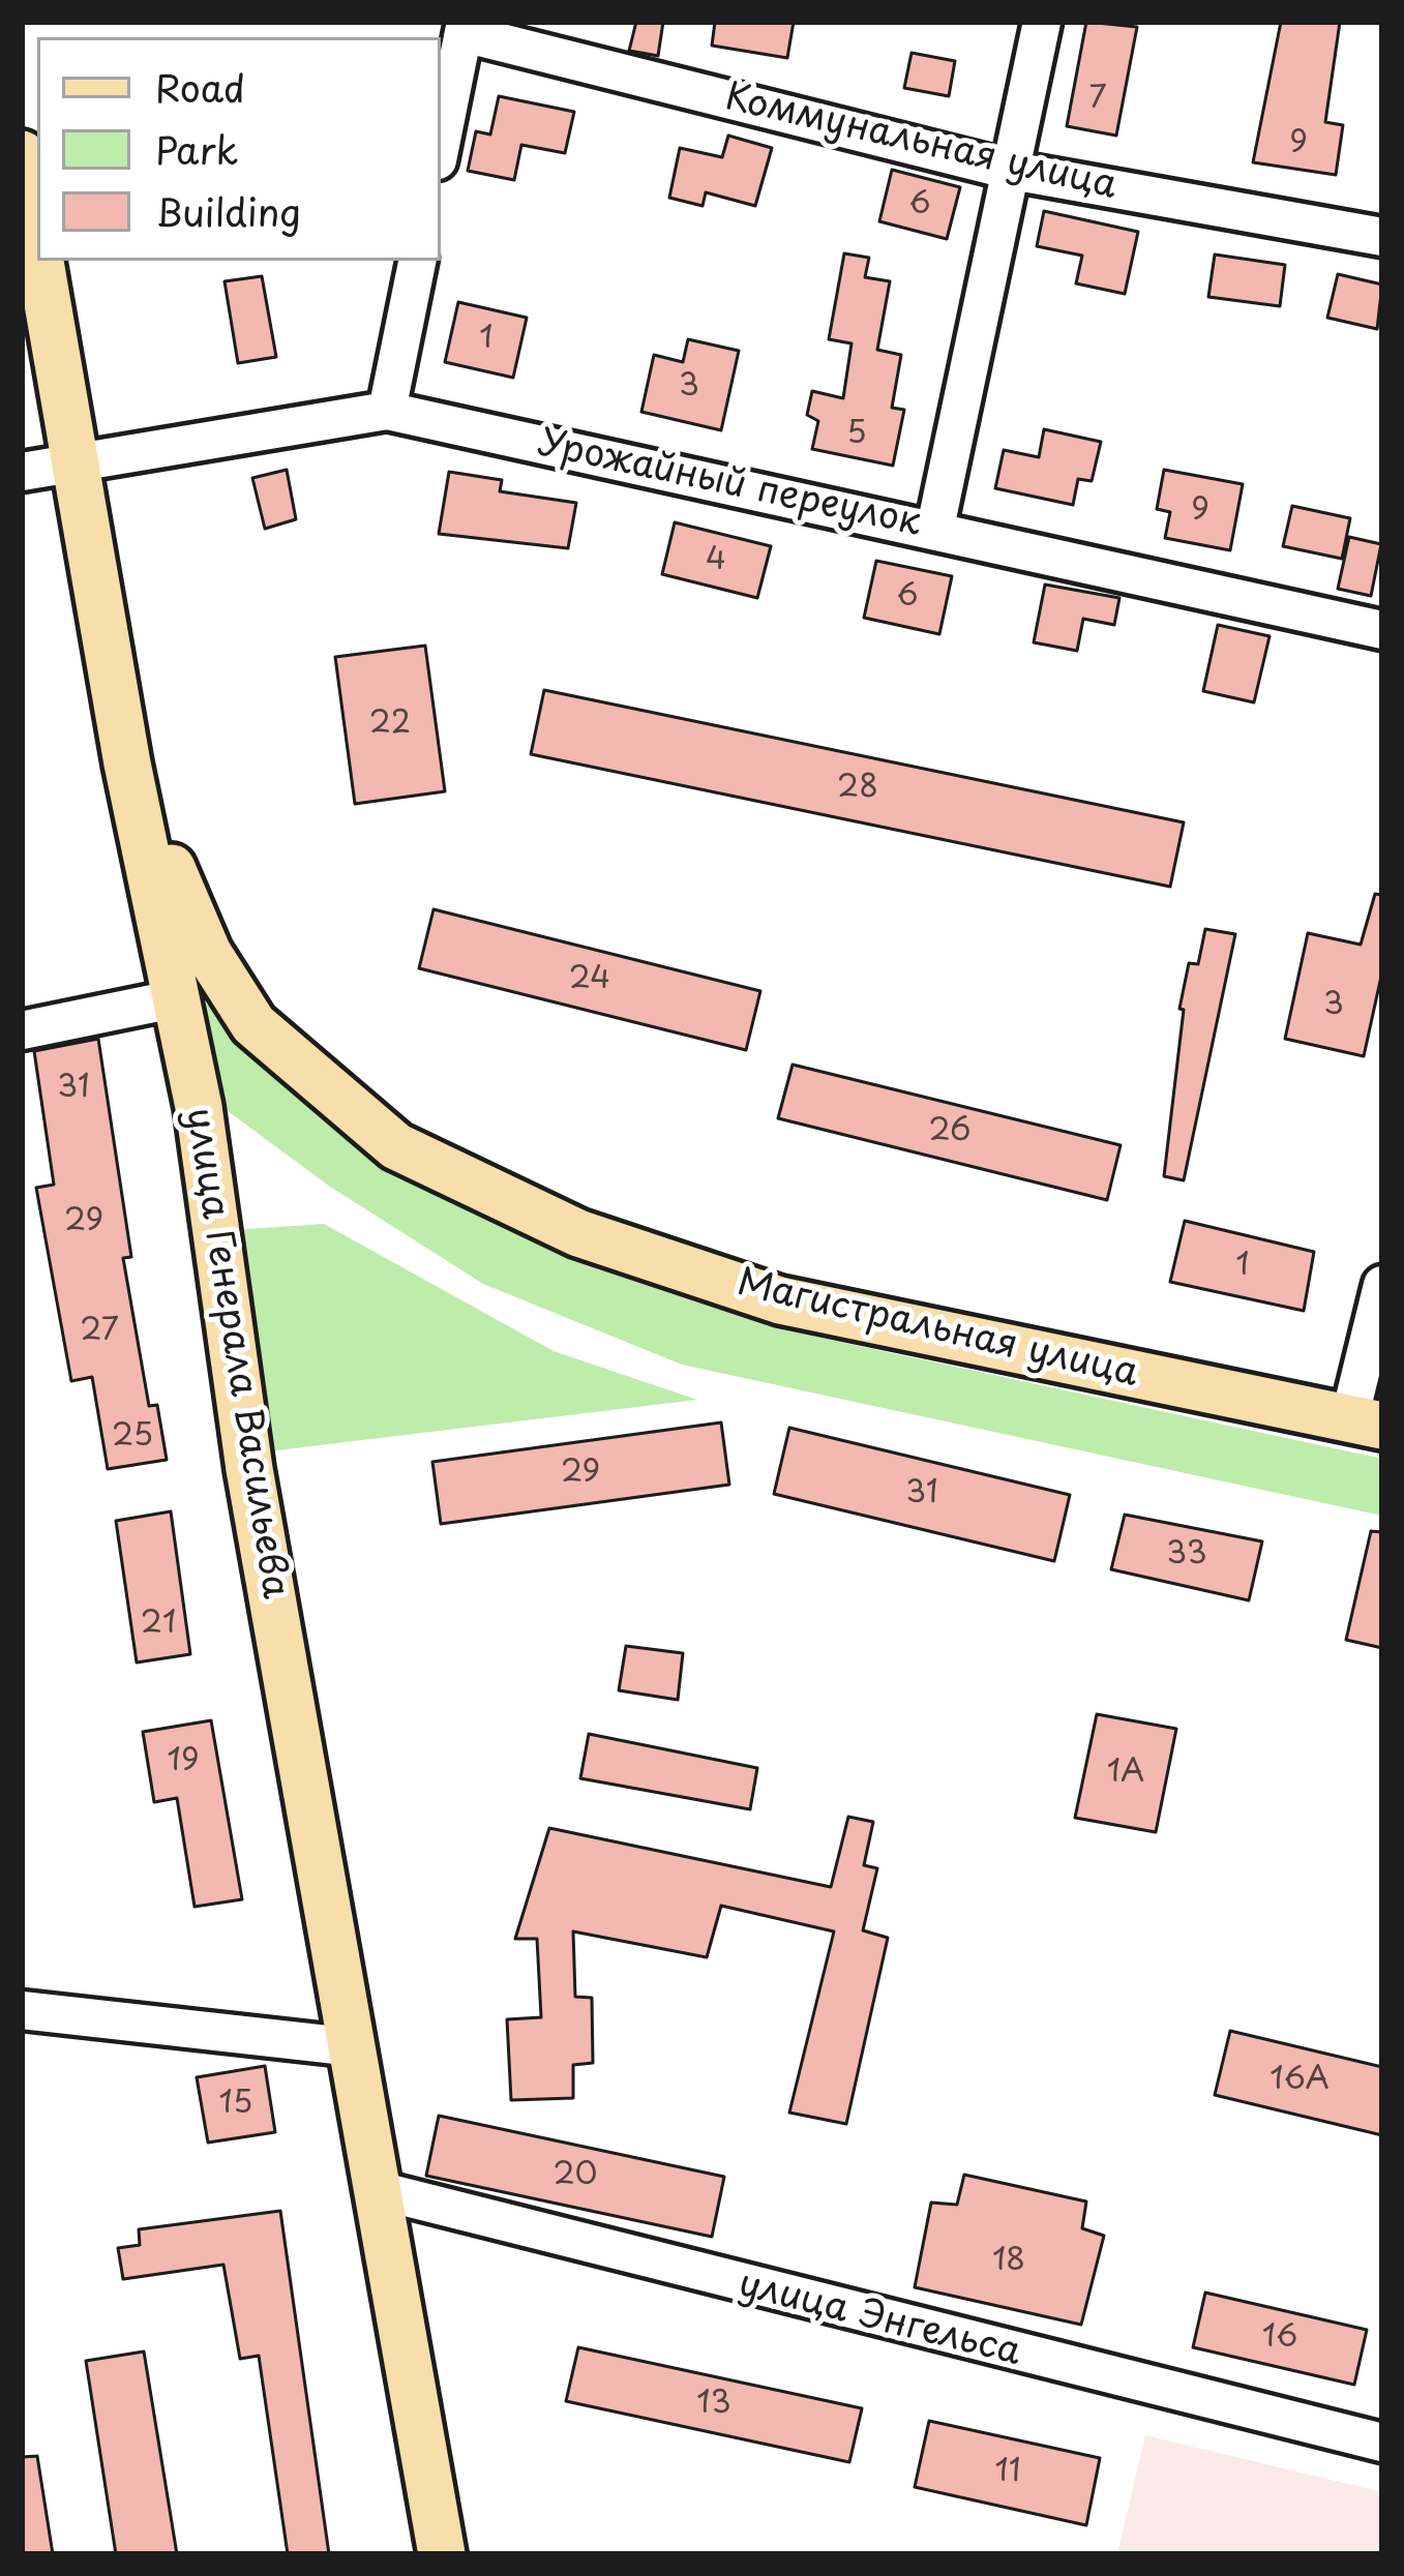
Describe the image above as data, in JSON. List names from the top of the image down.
{
  "streets": {
    "main road": ["Магистральная улица", "улица Генерала Васильева"],
    "street": ["Коммунальная улица", "Урожайный переулок", "улица Энгельса"]
  },
  "crossings": [
    ["Урожайный переулок", "улица Генерала Васильева"],
    ["Магистральная улица", "улица Генерала Васильева"],
    ["улица Генерала Васильева", "улица Энгельса"]
  ],
  "house_numbers": [
    "7",
    "9",
    "6",
    "1",
    "3",
    "5",
    "9",
    "4",
    "6",
    "22",
    "28",
    "24",
    "3",
    "31",
    "26",
    "29",
    "1",
    "27",
    "25",
    "29",
    "31",
    "33",
    "21",
    "19",
    "1А",
    "16А",
    "15",
    "20",
    "18",
    "16",
    "13",
    "11"
  ],
  "legend": ["Road", "Park", "Building"]
}
